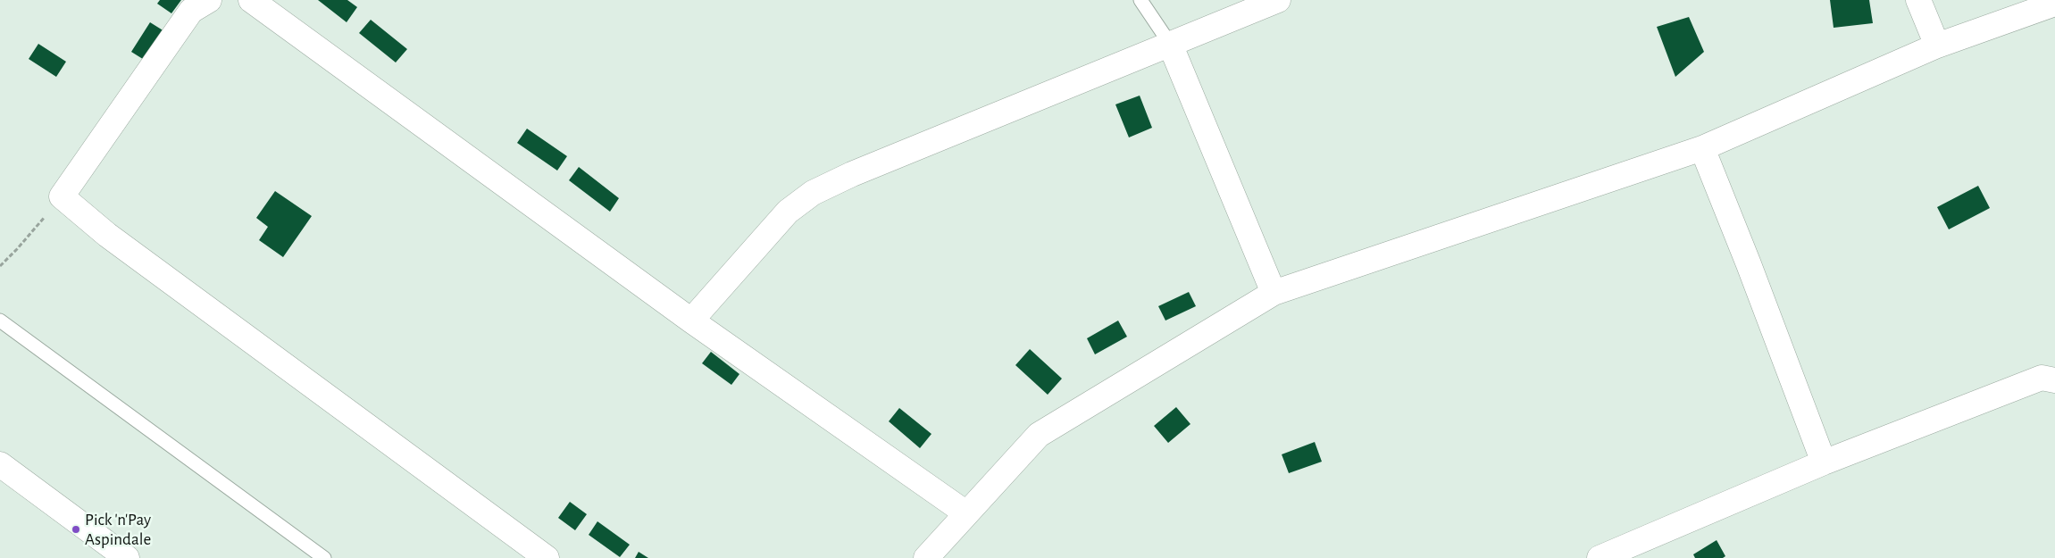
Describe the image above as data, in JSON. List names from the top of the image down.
{
  "places": ["Pick 'n'Pay Aspindale"]
}
